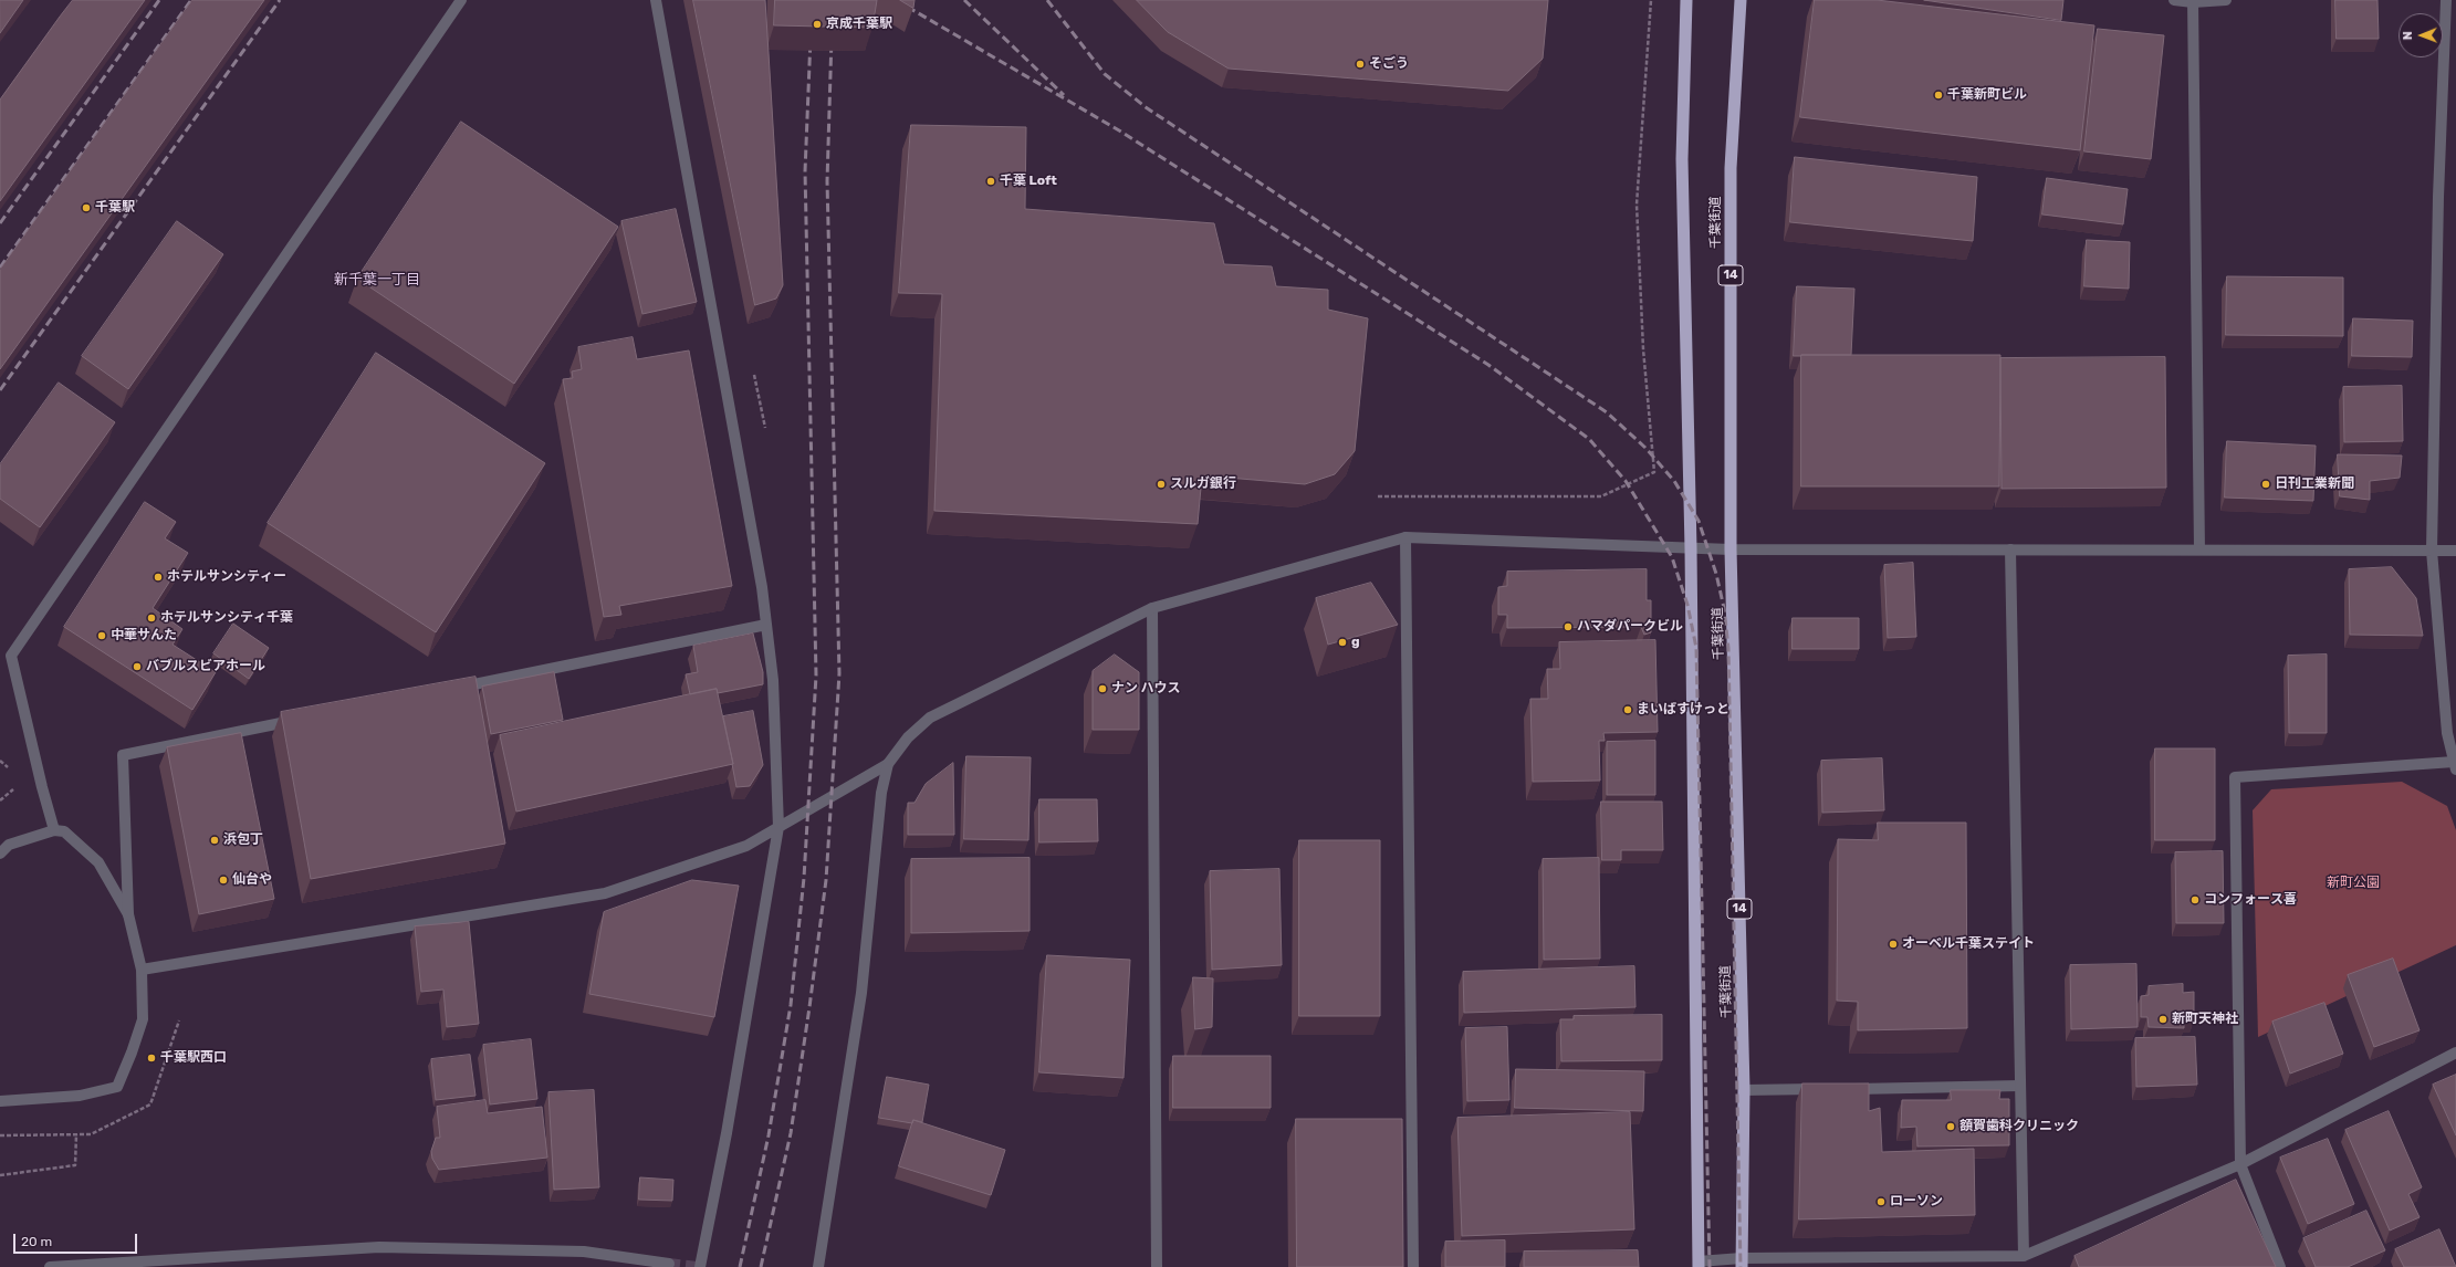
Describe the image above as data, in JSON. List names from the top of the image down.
{
  "streets": {
    "highway": ["千葉街道", "14"]
  },
  "districts": ["新千葉一丁目"],
  "parks": ["新町公園"],
  "places": [
    "京成千葉駅",
    "そごう",
    "千葉新町ビル",
    "千葉 Loft",
    "千葉駅",
    "スルガ銀行",
    "日刊工業新聞",
    "ホテルサンシティー",
    "ホテルサンシティ千葉",
    "ハマダパークビル",
    "中華サんた",
    "g",
    "バブルスビアホール",
    "ナン ハウス",
    "まいばすけっと",
    "浜包丁",
    "仙台や",
    "コンフォース喜",
    "オーベル千葉ステイト",
    "新町天神社",
    "千葉駅西口",
    "額賀歯科クリニック",
    "ローソン"
  ],
  "scale_bar": "20 m",
  "north": "left"
}
